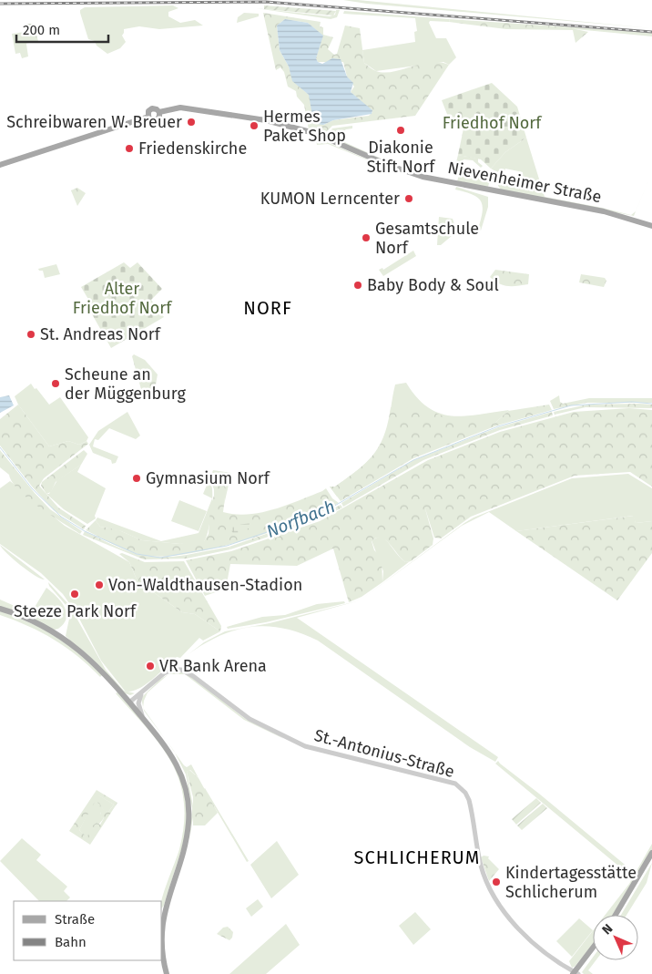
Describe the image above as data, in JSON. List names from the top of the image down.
{
  "streets": {
    "main road": ["Nievenheimer Straße"],
    "street": ["St.-Antonius-Straße"]
  },
  "districts": ["NORF", "SCHLICHERUM"],
  "water": ["Norfbach"],
  "parks": ["Friedhof Norf", "Alter Friedhof Norf"],
  "places": [
    "Schreibwaren W. Breuer",
    "Hermes Paket Shop",
    "Diakonie Stift Norf",
    "Friedenskirche",
    "KUMON Lerncenter",
    "Gesamtschule Norf",
    "Baby Body & Soul",
    "St. Andreas Norf",
    "Scheune an der Müggenburg",
    "Gymnasium Norf",
    "Von-Waldthausen-Stadion",
    "Steeze Park Norf",
    "VR Bank Arena",
    "Kindertagesstätte Schlicherum"
  ],
  "legend": ["Straße", "Bahn"],
  "scale_bar": "200 m",
  "north": "top left"
}
